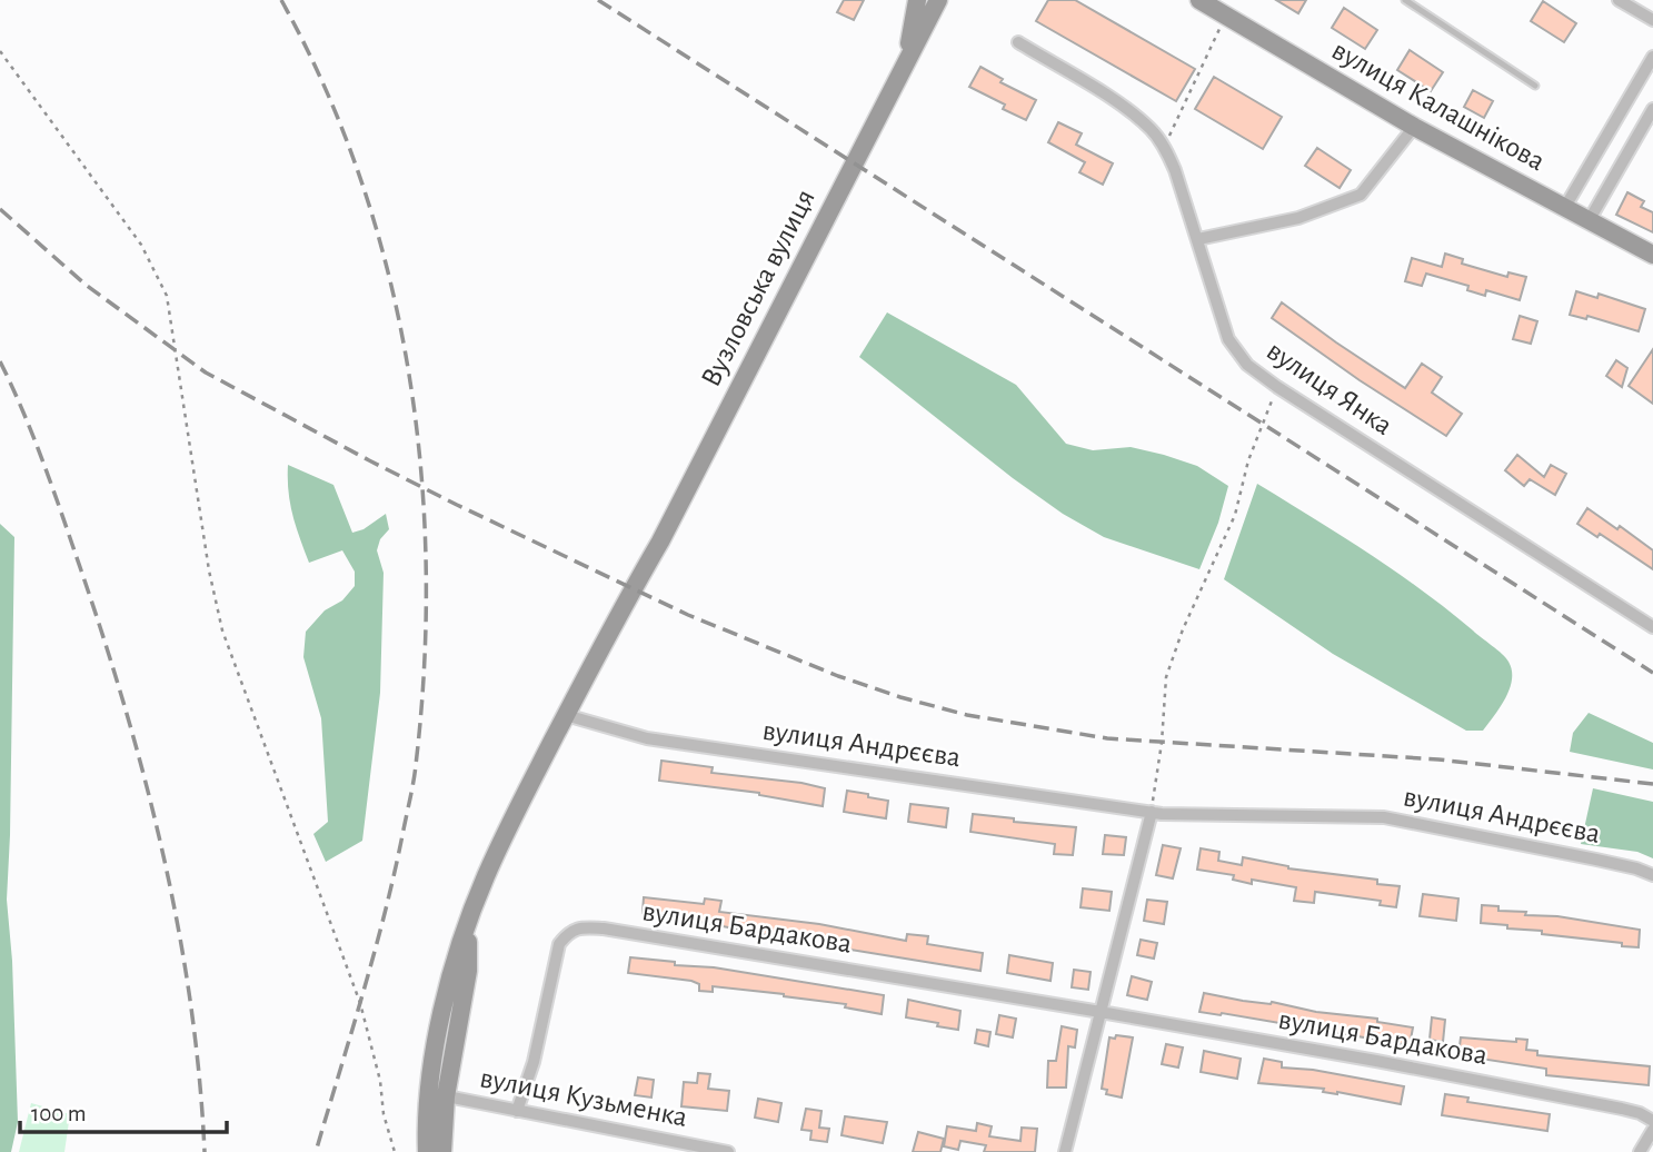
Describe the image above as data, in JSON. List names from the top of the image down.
{
  "streets": {
    "main road": ["вулиця Калашнікова", "Вузловська вулиця"],
    "street": [
      "вулиця Янка",
      "вулиця Андрєєва",
      "вулиця Бардакова",
      "вулиця Кузьменка"
    ]
  },
  "crossings": [
    ["Вузловська вулиця", "вулиця Андрєєва"],
    ["Вузловська вулиця", "вулиця Кузьменка"],
    ["вулиця Бардакова", "вулиця Кузьменка"]
  ],
  "scale_bar": "100 m"
}
